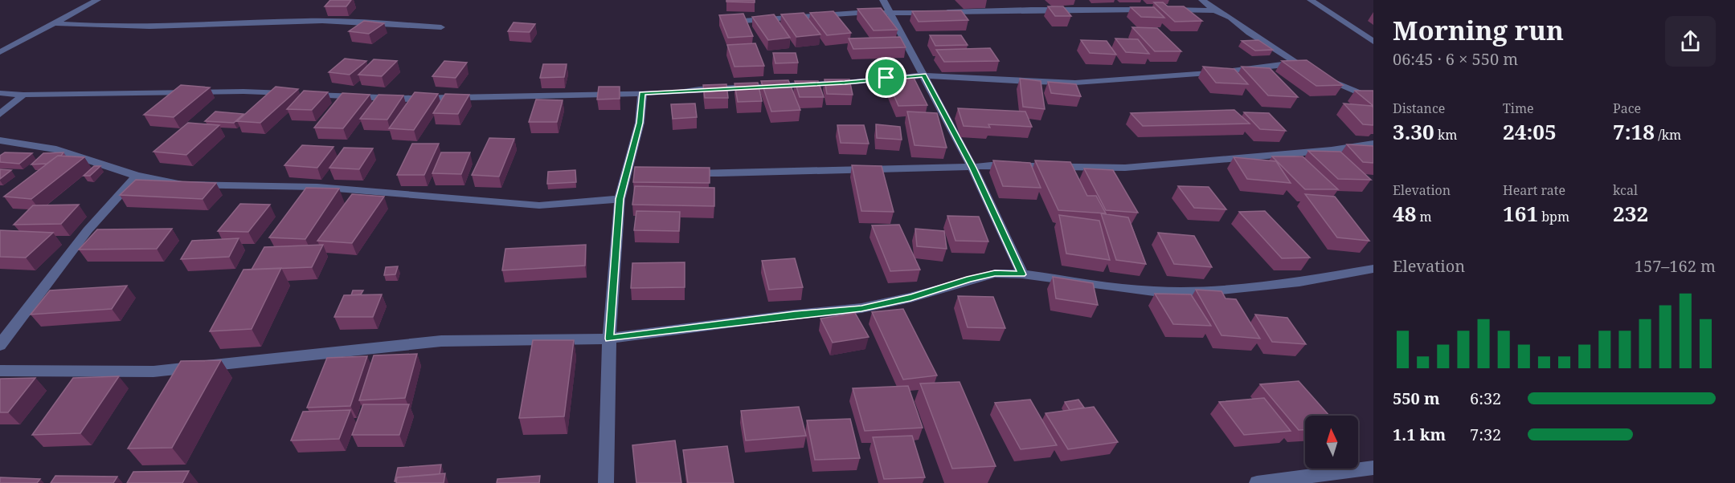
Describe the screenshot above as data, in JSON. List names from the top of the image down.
{
  "north": "top",
  "page": {
    "heading": ["Morning run", "06:45 · 6 × 550 m"],
    "stats": [
      ["Distance", "3.30 km"],
      ["Time", "24:05"],
      ["Pace", "7:18 /km"],
      ["Elevation", "48 m"],
      ["Heart rate", "161 bpm"],
      ["kcal", "232"]
    ],
    "chart": ["Elevation", "157–162 m"],
    "list": [
      {
        "name": "550 m",
        "note": "6:32"
      },
      {
        "name": "1.1 km",
        "note": "7:32"
      }
    ]
  }
}
